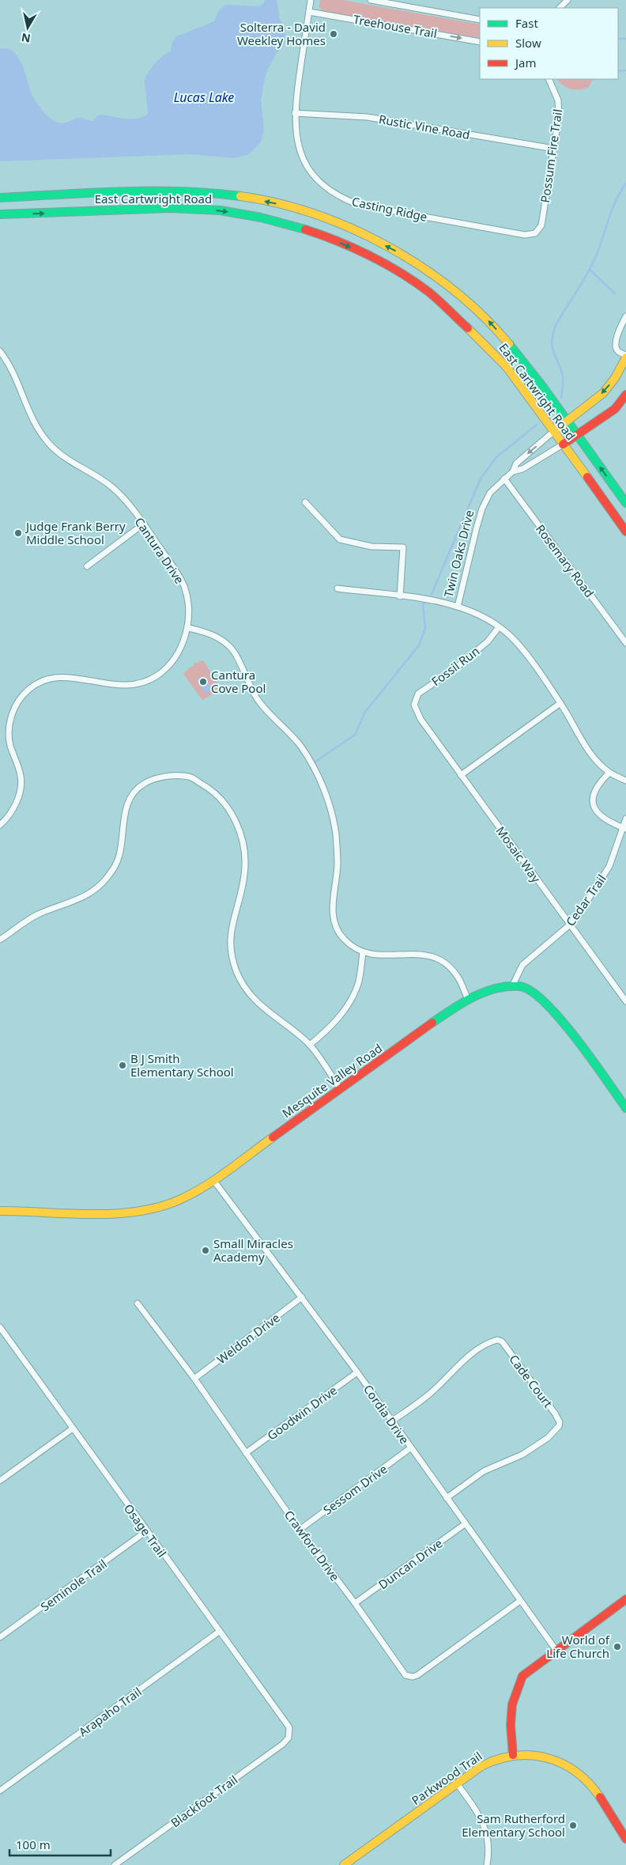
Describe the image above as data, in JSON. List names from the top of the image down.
{
  "streets": {
    "street": [
      "Treehouse Trail",
      "Rustic Vine Road",
      "Possum Fire Trail",
      "East Cartwright Road",
      "Casting Ridge",
      "Cantura Drive",
      "Twin Oaks Drive",
      "Rosemary Road",
      "Fossil Run",
      "Mosaic Way",
      "Cedar Trail",
      "Mesquite Valley Road",
      "Weldon Drive",
      "Cade Court",
      "Goodwin Drive",
      "Cordia Drive",
      "Sessom Drive",
      "Osage Trail",
      "Crawford Drive",
      "Duncan Drive",
      "Seminole Trail",
      "Arapaho Trail",
      "Parkwood Trail",
      "Blackfoot Trail"
    ]
  },
  "crossings": [
    ["Treehouse Trail", "Casting Ridge"],
    ["Rustic Vine Road", "Possum Fire Trail"],
    ["Rustic Vine Road", "Casting Ridge"],
    ["Possum Fire Trail", "Casting Ridge"],
    ["East Cartwright Road", "Twin Oaks Drive"],
    ["Twin Oaks Drive", "Rosemary Road"],
    ["Fossil Run", "Mosaic Way"],
    ["Mosaic Way", "Cedar Trail"],
    ["Cedar Trail", "Mesquite Valley Road"],
    ["Mesquite Valley Road", "Cordia Drive"],
    ["Weldon Drive", "Cordia Drive"],
    ["Weldon Drive", "Crawford Drive"],
    ["Cade Court", "Cordia Drive"],
    ["Goodwin Drive", "Cordia Drive"],
    ["Goodwin Drive", "Crawford Drive"],
    ["Cordia Drive", "Sessom Drive"],
    ["Cordia Drive", "Crawford Drive"],
    ["Cordia Drive", "Duncan Drive"],
    ["Sessom Drive", "Crawford Drive"],
    ["Osage Trail", "Seminole Trail"],
    ["Osage Trail", "Arapaho Trail"],
    ["Osage Trail", "Blackfoot Trail"],
    ["Crawford Drive", "Duncan Drive"]
  ],
  "water": ["Lucas Lake"],
  "places": [
    "Solterra - David Weekley Homes",
    "Judge Frank Berry Middle School",
    "Cantura Cove Pool",
    "B J Smith Elementary School",
    "Small Miracles Academy",
    "World of Life Church",
    "Sam Rutherford Elementary School"
  ],
  "legend": ["Fast", "Slow", "Jam"],
  "scale_bar": "100 m",
  "north": "bottom"
}
